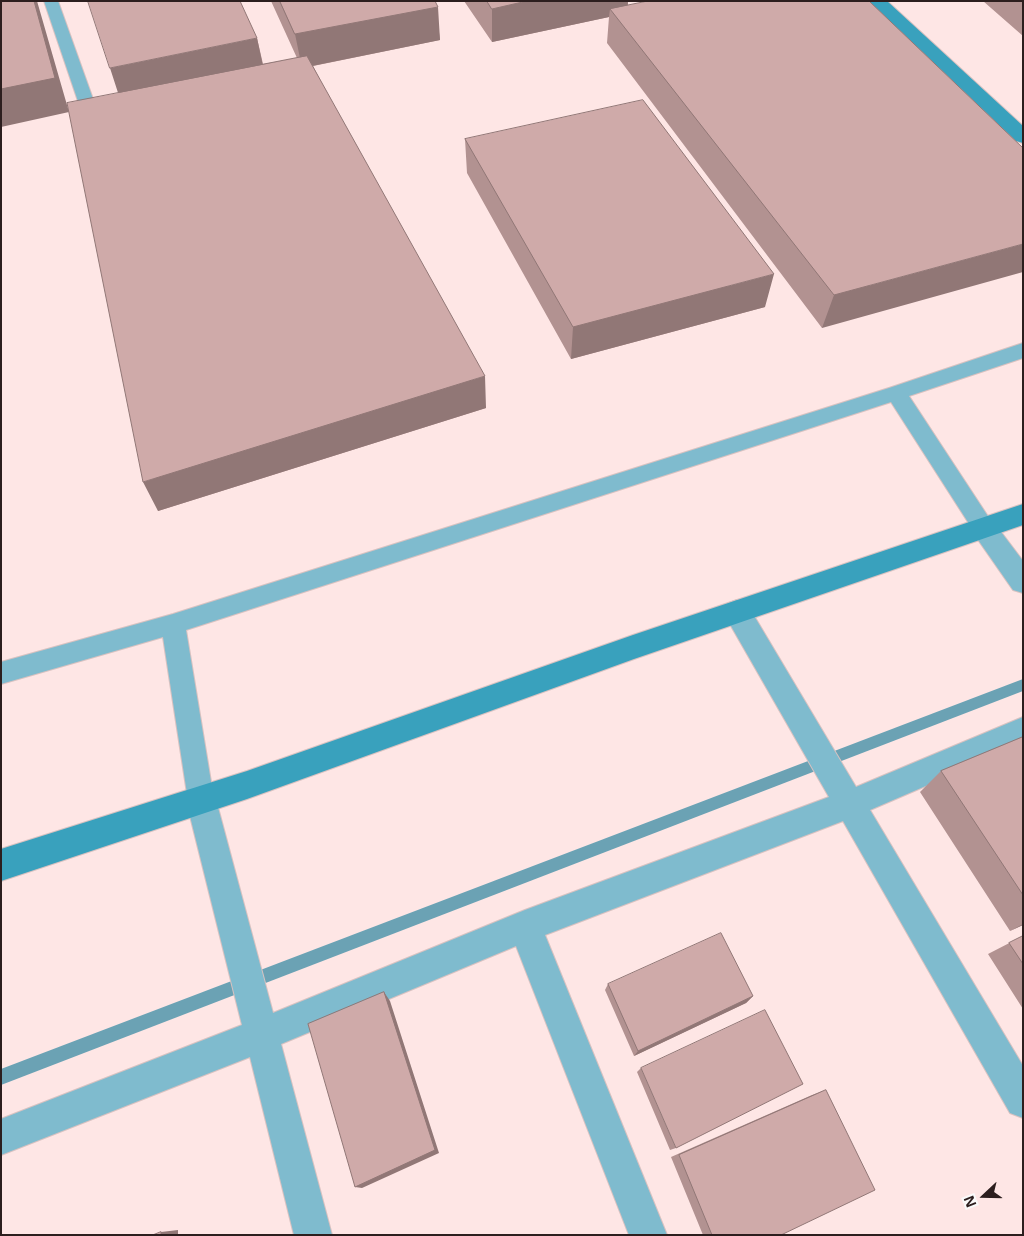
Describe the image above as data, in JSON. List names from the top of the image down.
{
  "north": "left"
}
